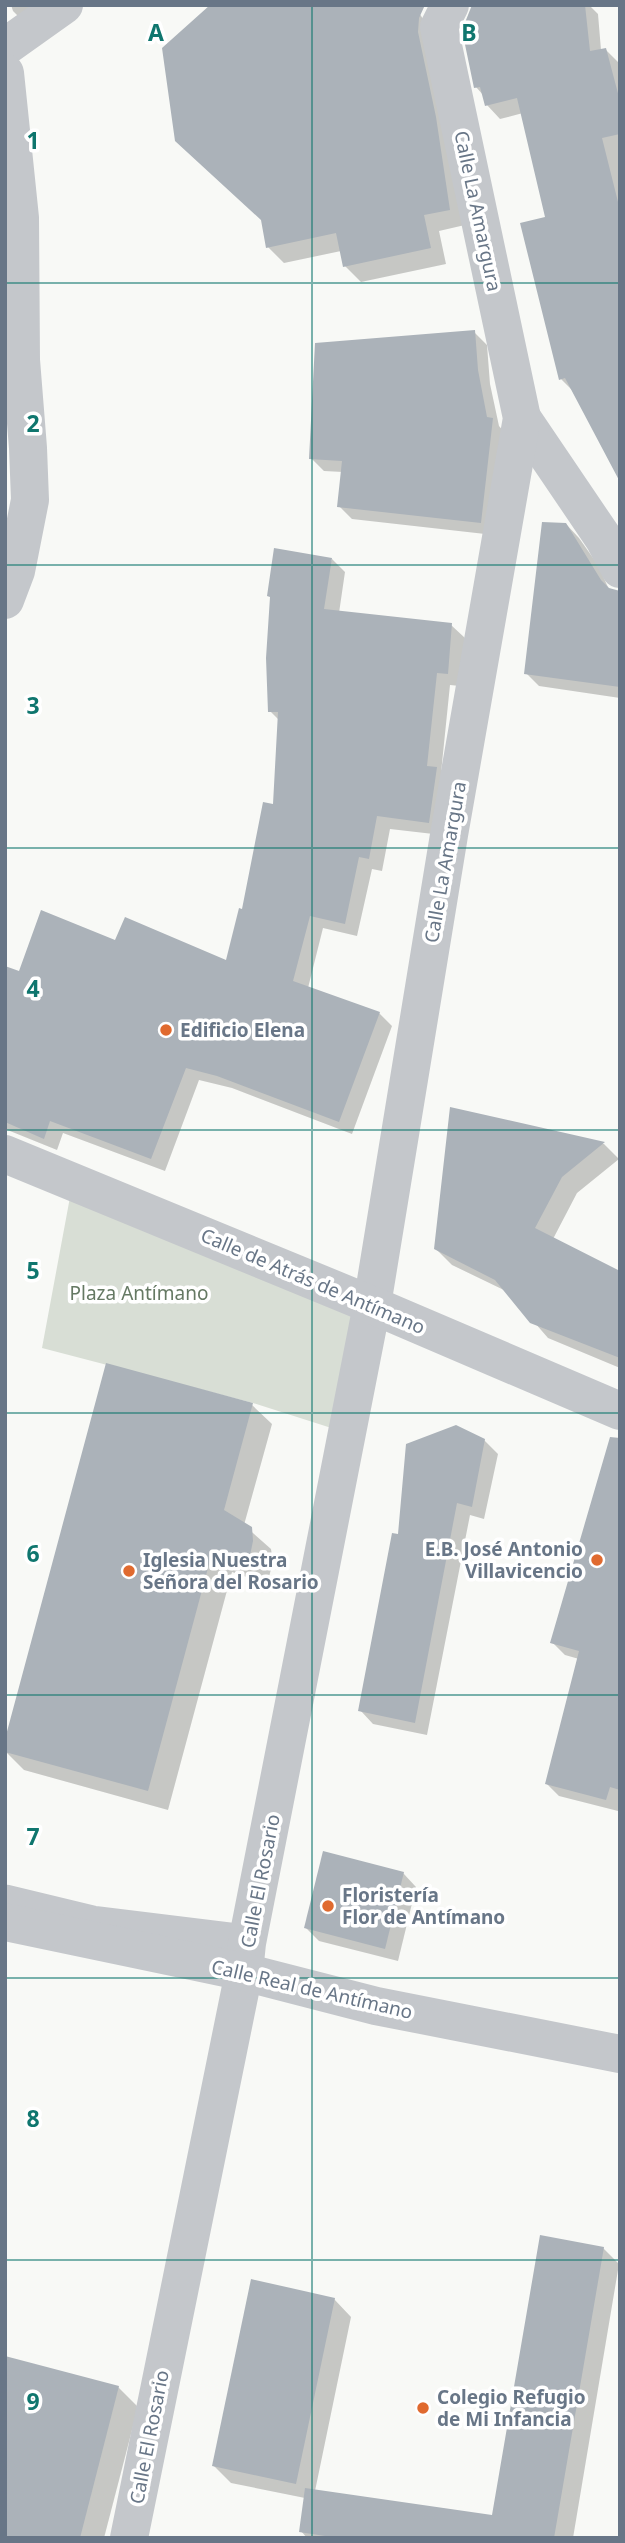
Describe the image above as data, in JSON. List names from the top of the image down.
{
  "streets": {
    "street": [
      "Calle La Amargura",
      "Calle de Atrás de Antímano",
      "Calle El Rosario",
      "Calle Real de Antímano"
    ]
  },
  "crossings": [
    ["Calle La Amargura", "Calle de Atrás de Antímano"],
    ["Calle La Amargura", "Calle El Rosario"],
    ["Calle de Atrás de Antímano", "Calle El Rosario"],
    ["Calle El Rosario", "Calle Real de Antímano"]
  ],
  "parks": ["Plaza Antímano"],
  "places": [
    "Edificio Elena",
    "E.B. José Antonio Villavicencio",
    "Iglesia Nuestra Señora del Rosario",
    "Floristería Flor de Antímano",
    "Colegio Refugio de Mi Infancia"
  ],
  "grid": {
    "columns": ["A", "B"],
    "rows": [
      "1",
      "2",
      "3",
      "4",
      "5",
      "6",
      "7",
      "8",
      "9"
    ]
  }
}
